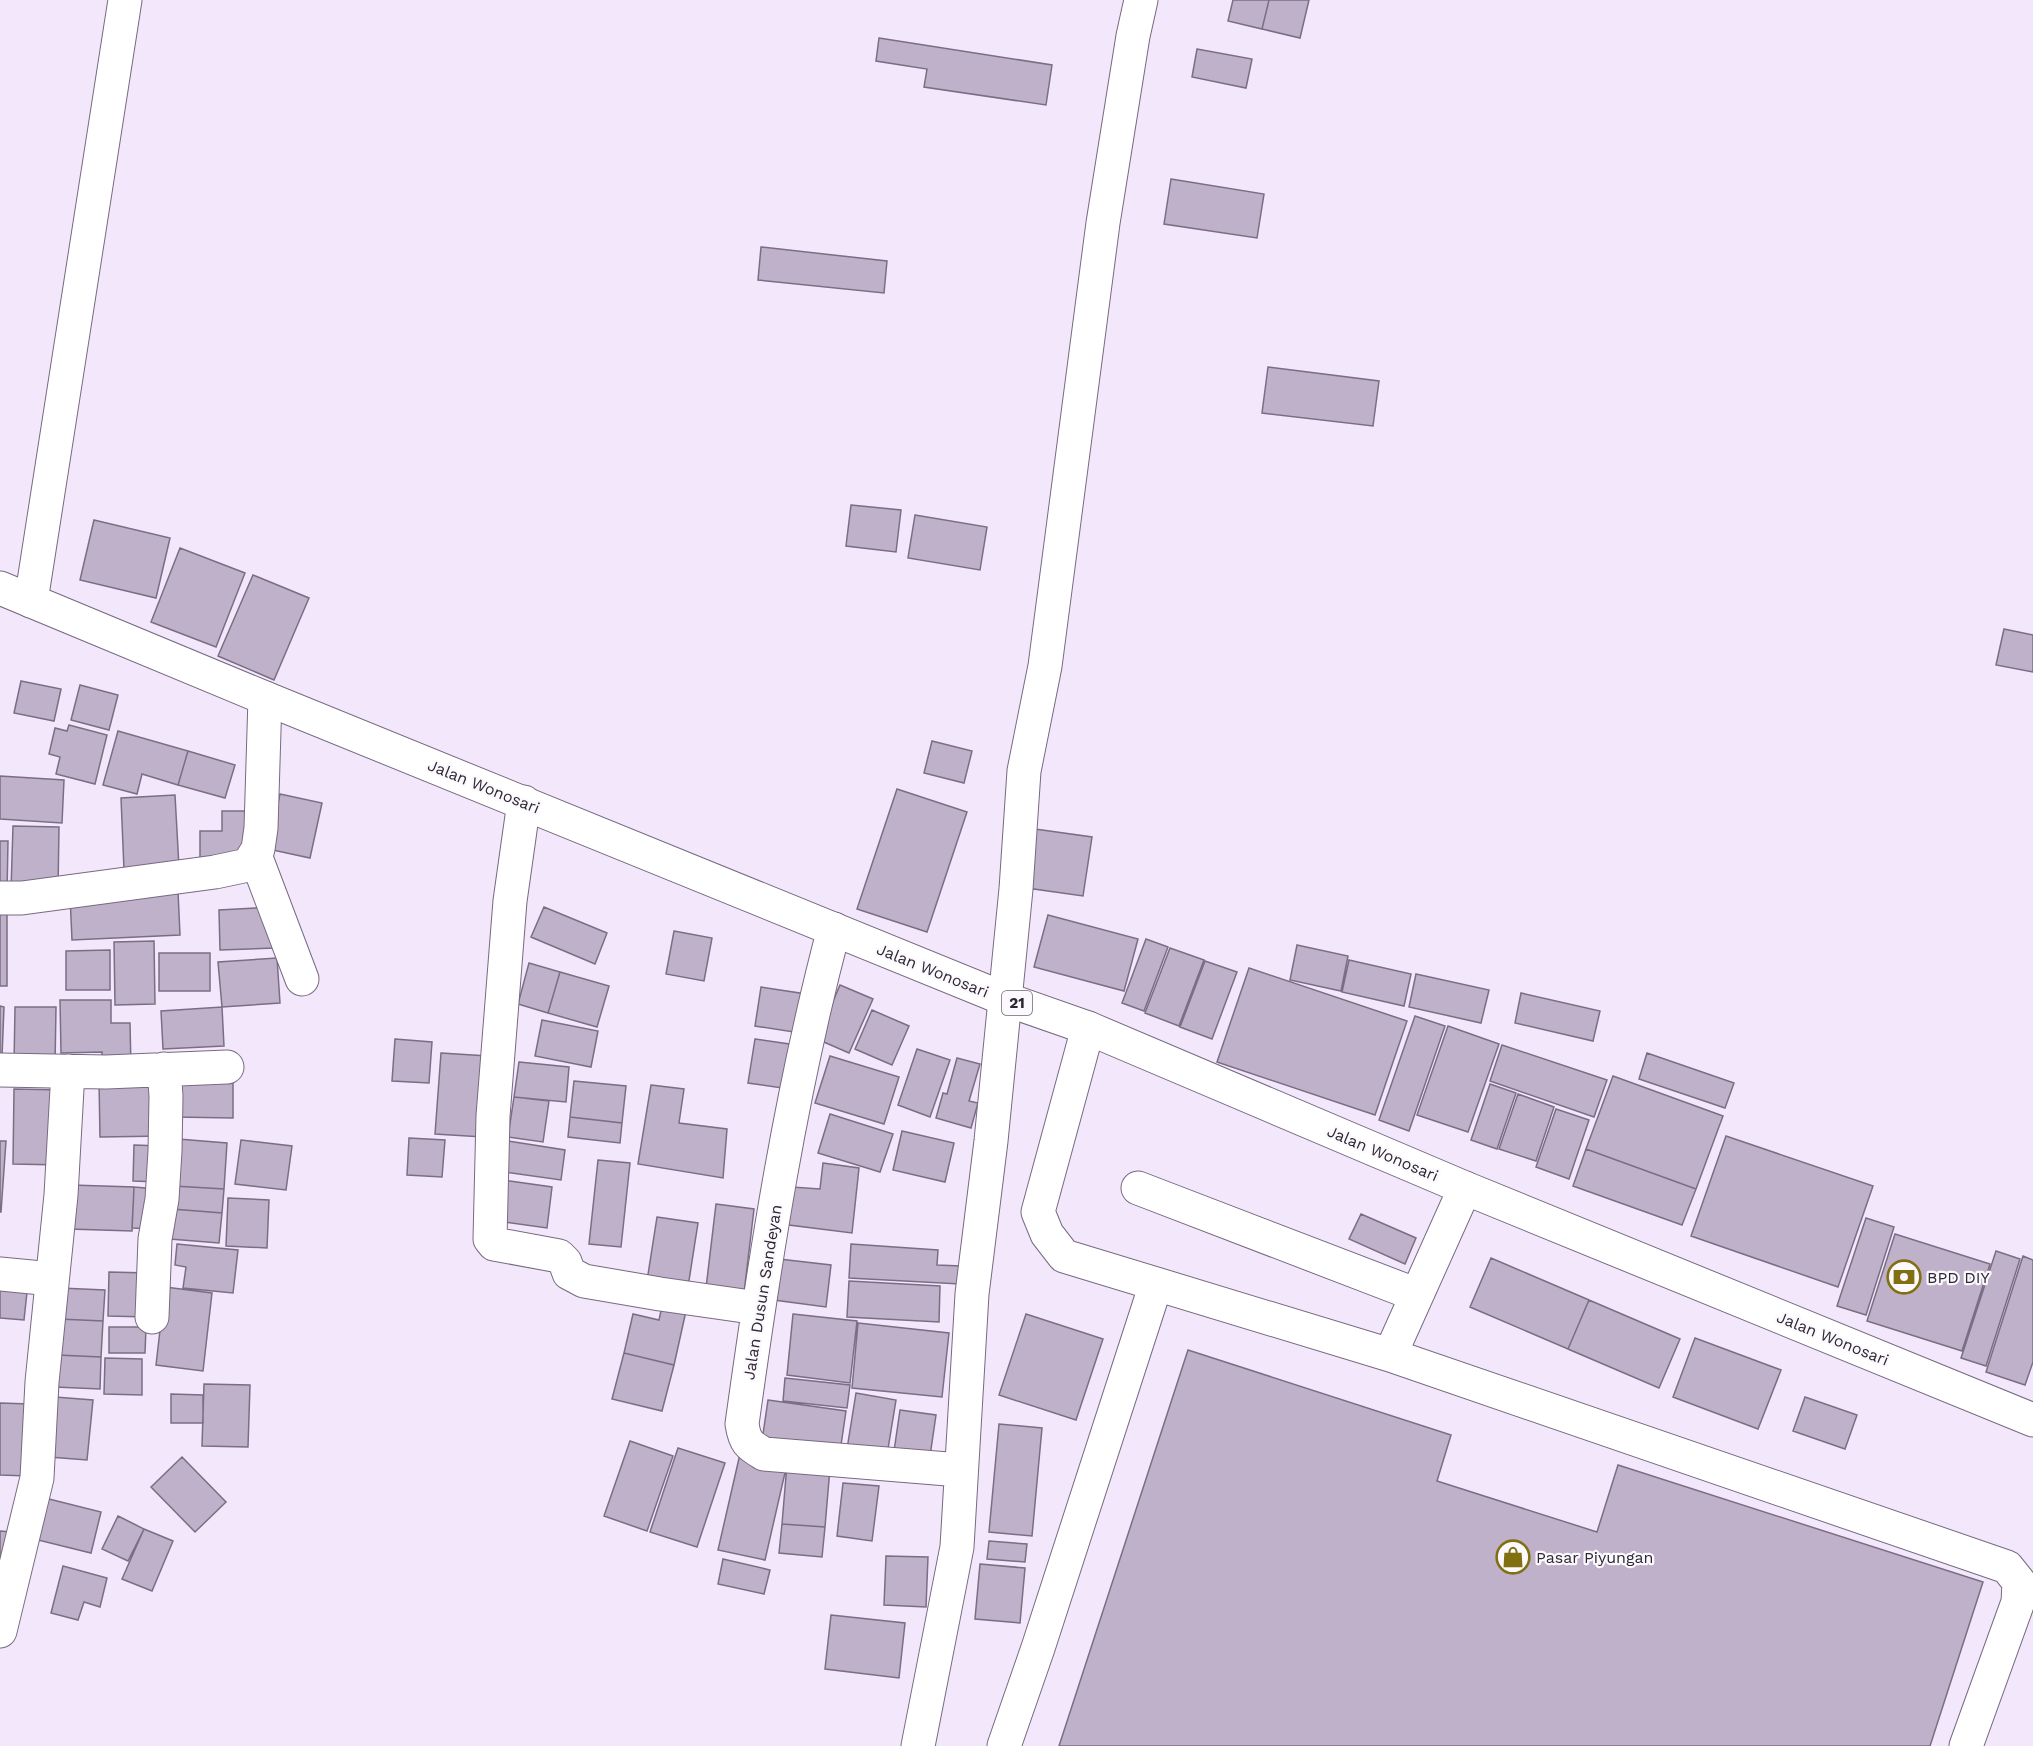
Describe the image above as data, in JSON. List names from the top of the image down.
{
  "streets": {
    "main road": ["Jalan Wonosari", "21", "Jalan Dusun Sandeyan"]
  },
  "crossings": [
    ["Jalan Wonosari", "Jalan Dusun Sandeyan"]
  ],
  "places": {
    "bank": ["BPD DIY"],
    "shop": ["Pasar Piyungan"]
  }
}
